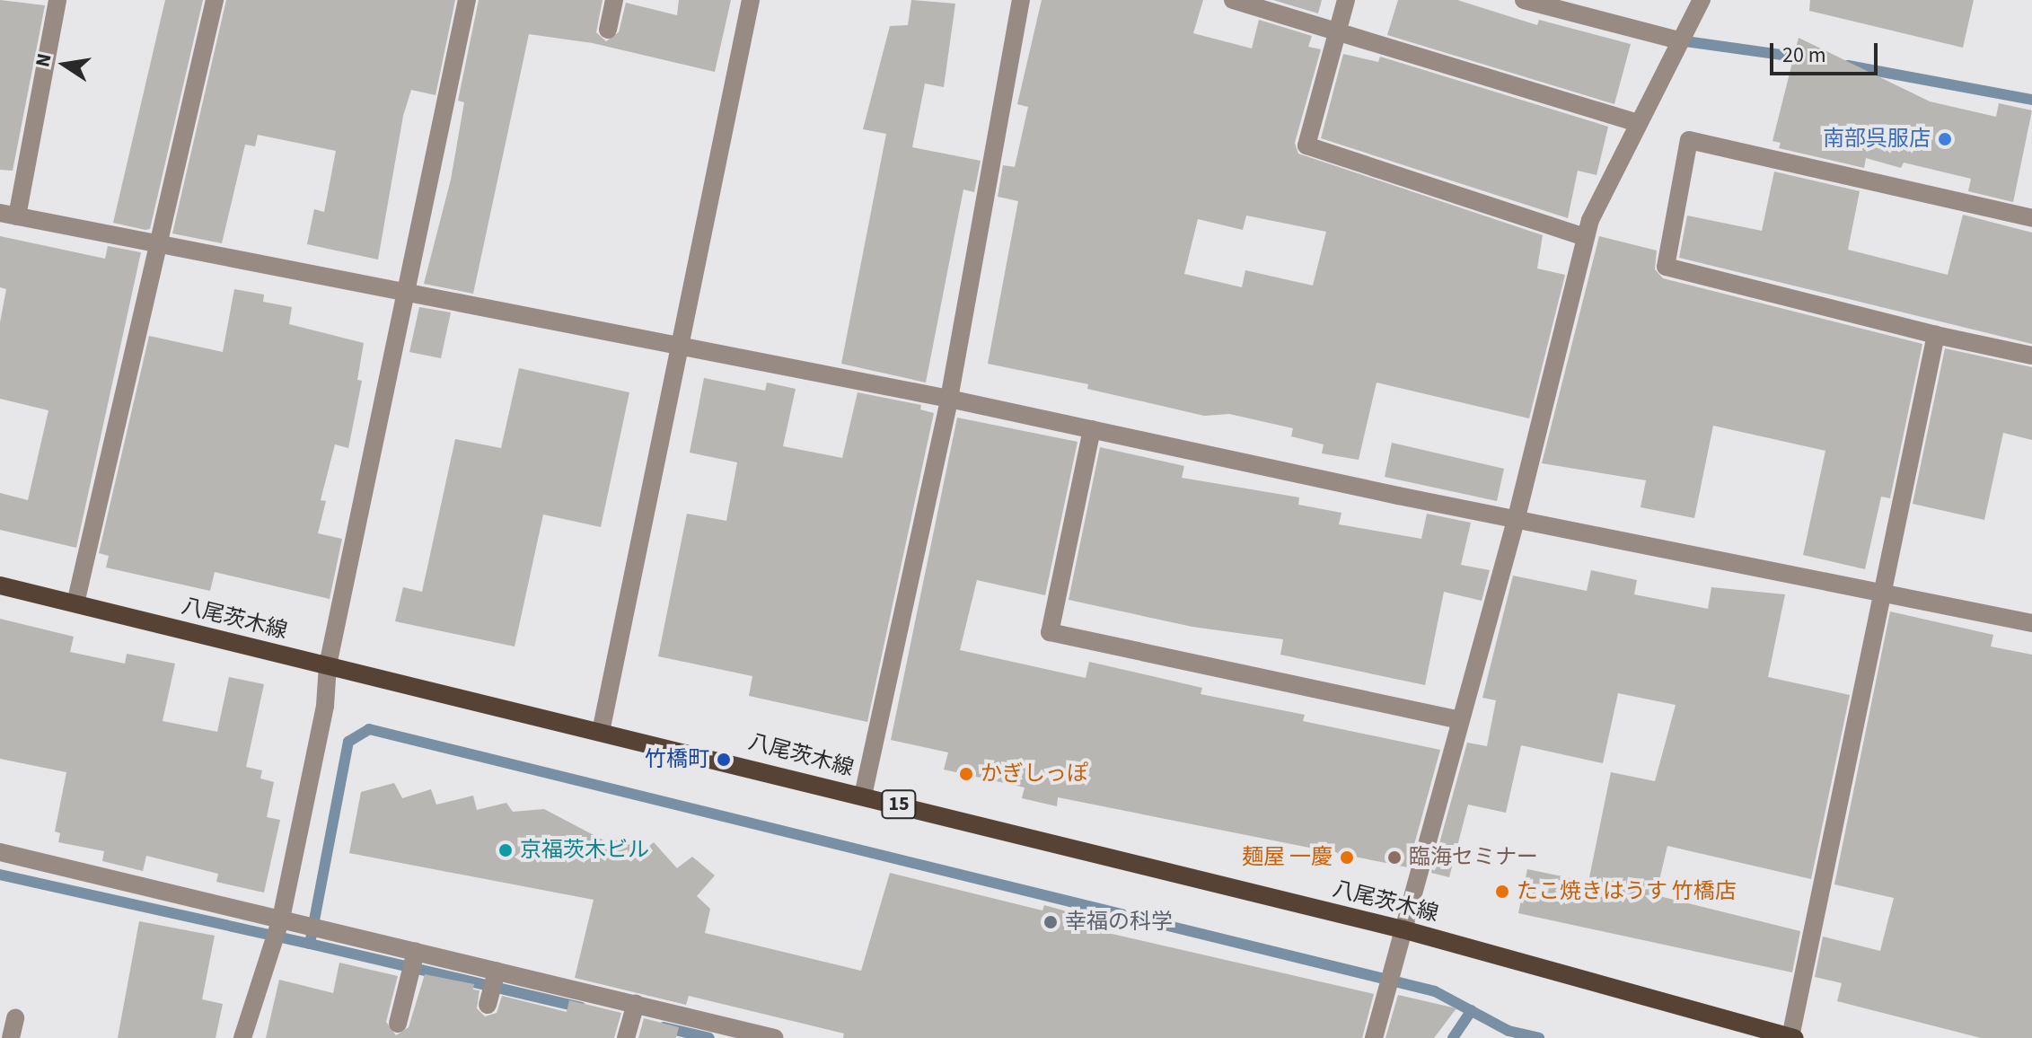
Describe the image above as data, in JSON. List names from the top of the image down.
{
  "streets": {
    "main road": ["八尾茨木線", "15"]
  },
  "places": [
    "南部呉服店",
    "竹橋町",
    "かぎしっぽ",
    "京福茨木ビル",
    "麺屋 一慶",
    "臨海セミナー",
    "たこ焼きはうす 竹橋店",
    "幸福の科学"
  ],
  "scale_bar": "20 m",
  "north": "left"
}
